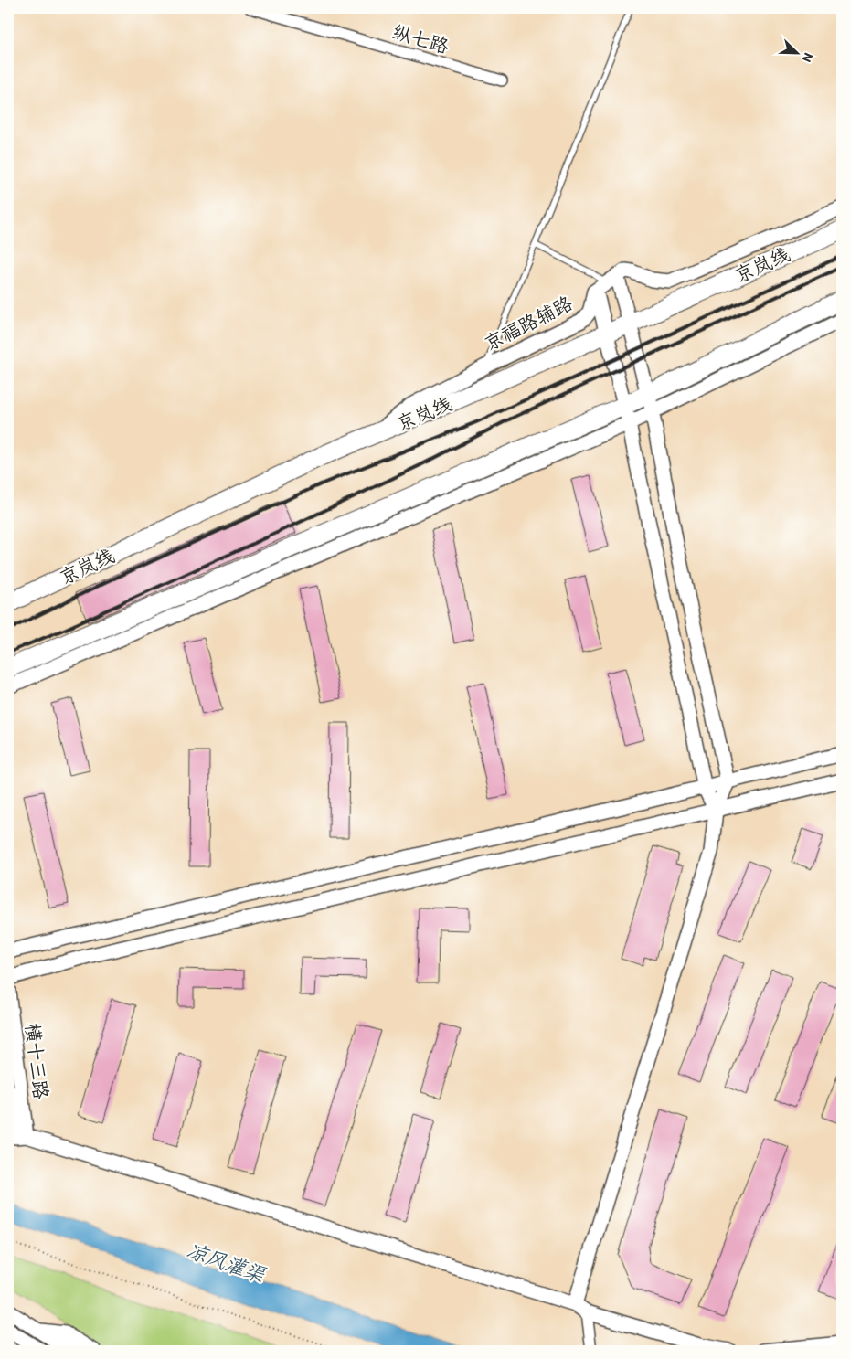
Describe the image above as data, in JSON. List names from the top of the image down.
{
  "streets": {
    "highway": ["京岚线"],
    "street": ["纵七路", "京福路辅路", "横十三路"]
  },
  "crossings": [
    ["京岚线", "京福路辅路"]
  ],
  "water": ["凉风灌渠"],
  "north": "bottom right"
}
